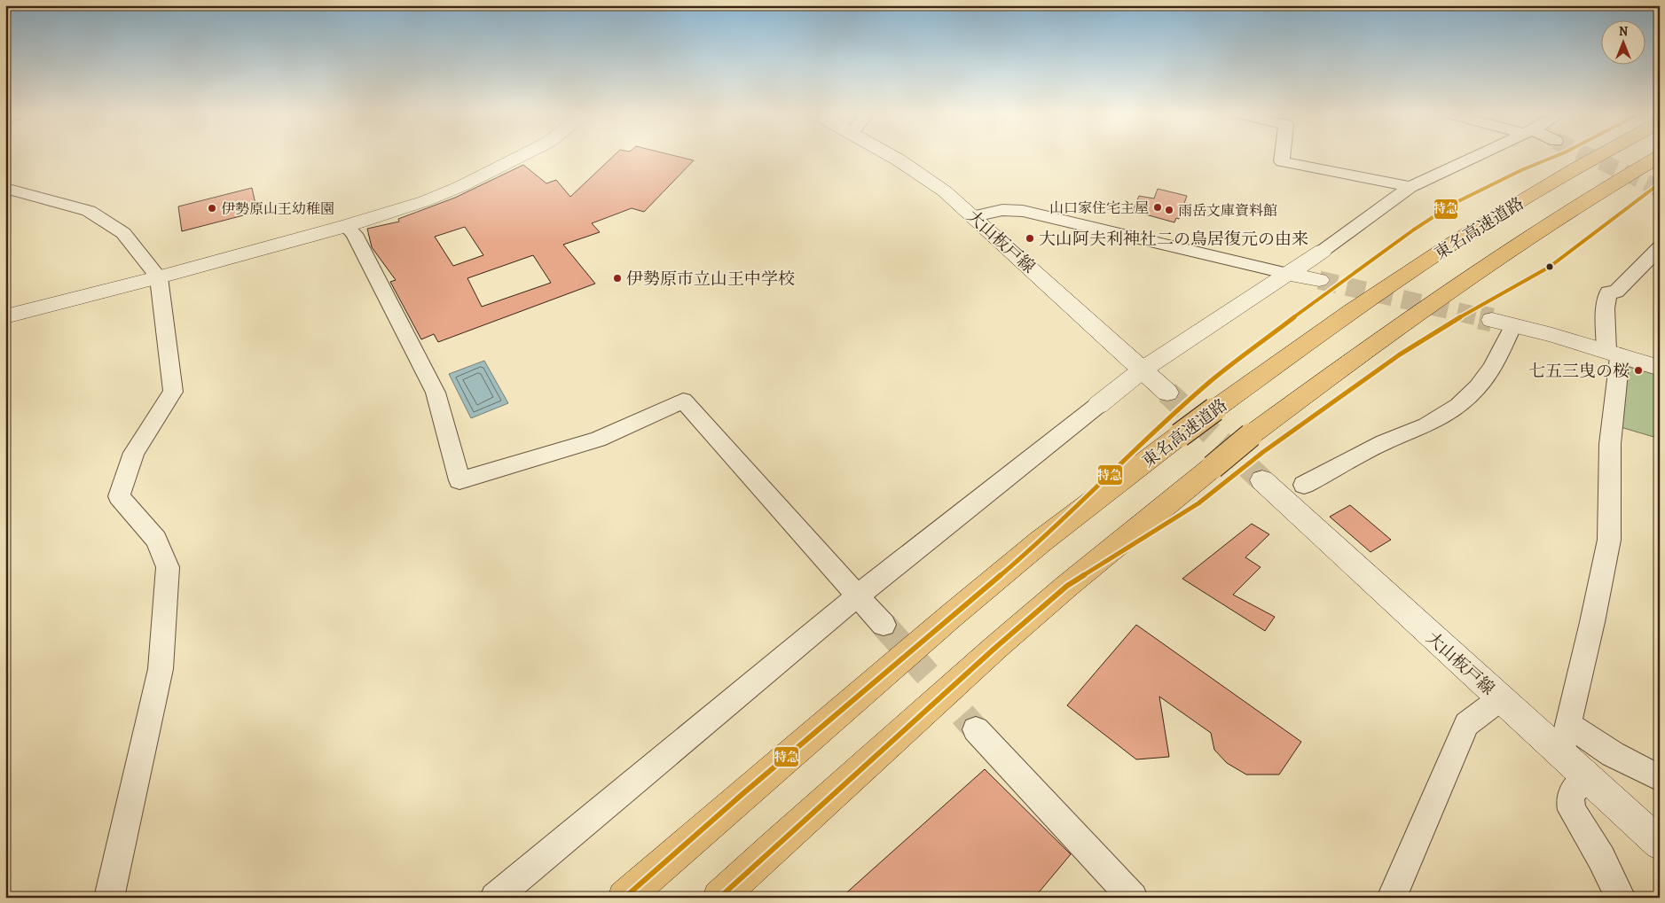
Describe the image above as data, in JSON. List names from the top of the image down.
{
  "streets": {
    "highway": ["東名高速道路"],
    "street": ["大山板戸線"]
  },
  "places": [
    "山口家住宅主屋",
    "伊勢原山王幼稚園",
    "雨岳文庫資料館",
    "大山阿夫利神社二の鳥居復元の由来",
    "伊勢原市立山王中学校",
    "七五三曳の桜"
  ],
  "lines": ["transit line 特急"],
  "north": "top"
}
